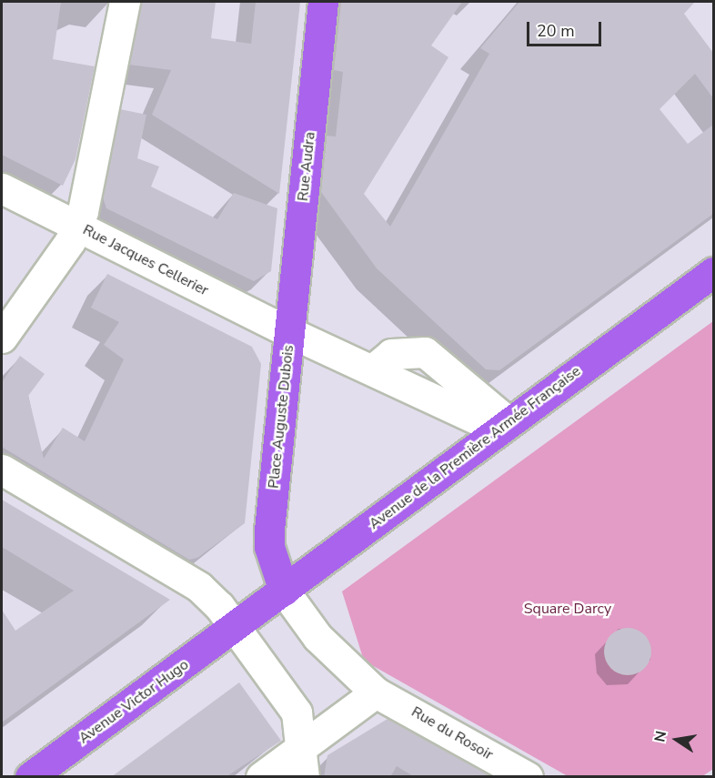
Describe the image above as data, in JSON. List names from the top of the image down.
{
  "streets": {
    "main road": [
      "Rue Audra",
      "Place Auguste Dubois",
      "Avenue de la Première Armée Française",
      "Avenue Victor Hugo"
    ],
    "street": ["Rue Jacques Cellerier", "Rue du Rosoir"]
  },
  "crossings": [
    ["Rue Audra", "Rue Jacques Cellerier"],
    ["Rue Audra", "Place Auguste Dubois"],
    ["Rue Jacques Cellerier", "Place Auguste Dubois"],
    ["Place Auguste Dubois", "Avenue de la Première Armée Française"],
    ["Place Auguste Dubois", "Rue du Rosoir"],
    ["Avenue de la Première Armée Française", "Avenue Victor Hugo"],
    ["Avenue de la Première Armée Française", "Rue du Rosoir"]
  ],
  "parks": ["Square Darcy"],
  "scale_bar": "20 m",
  "north": "left"
}
